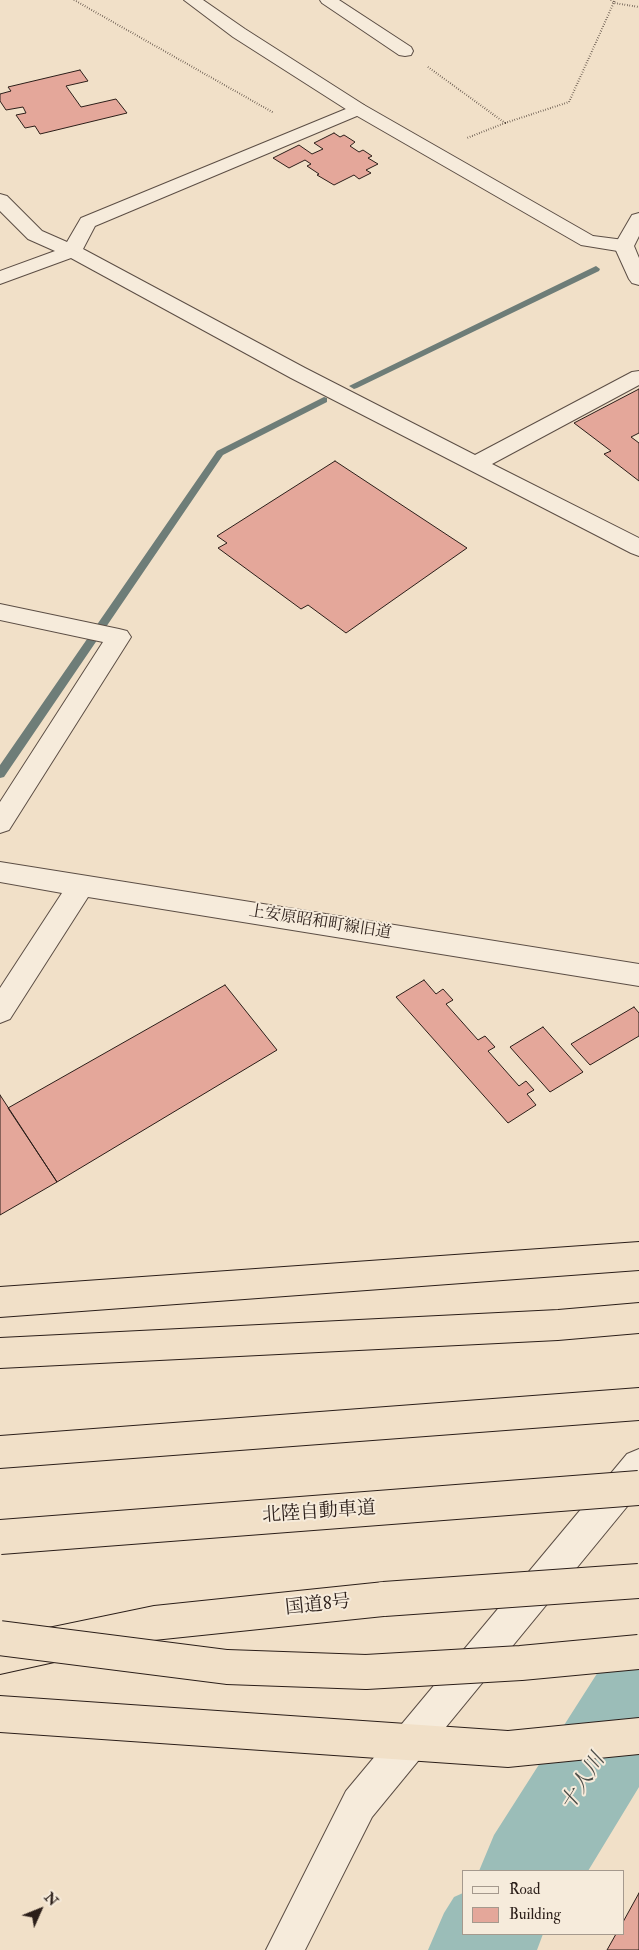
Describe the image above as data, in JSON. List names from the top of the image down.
{
  "streets": {
    "highway": ["北陸自動車道", "国道8号"],
    "street": ["上安原昭和町線旧道"]
  },
  "water": ["十人川"],
  "legend": ["Road", "Building"],
  "north": "top right"
}
